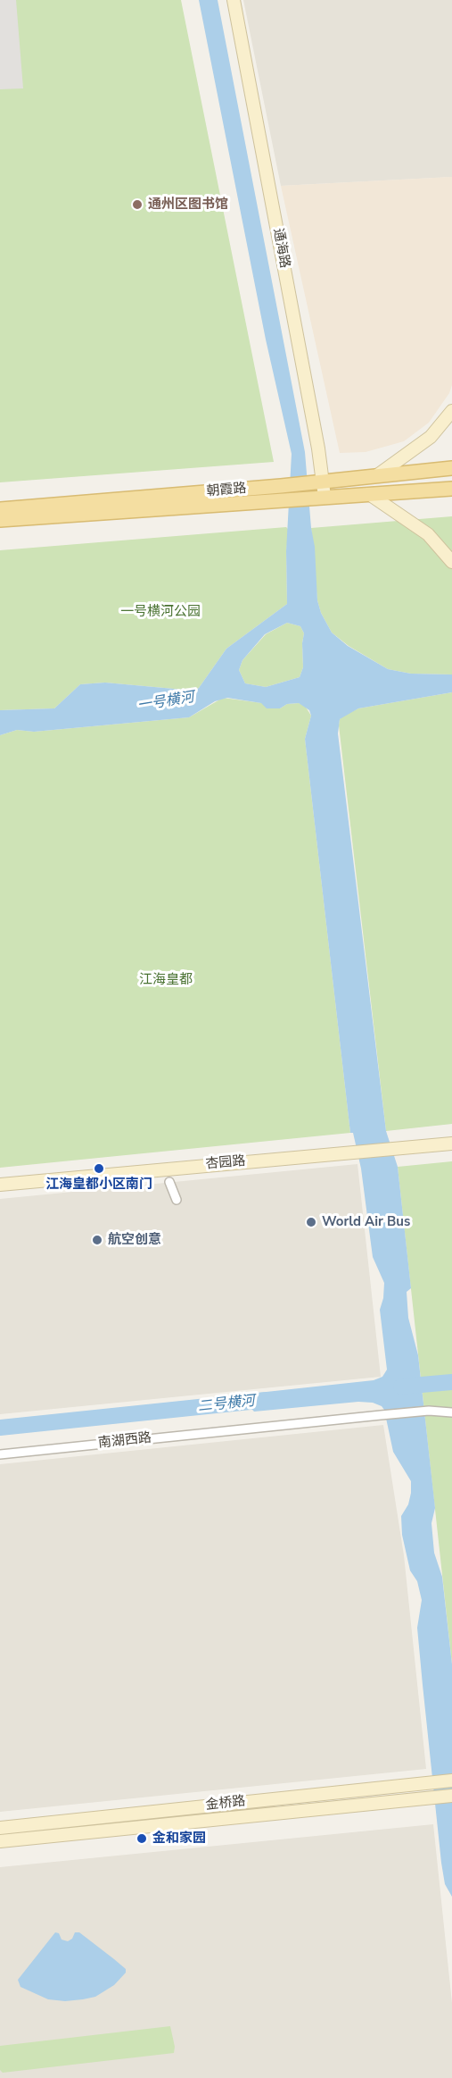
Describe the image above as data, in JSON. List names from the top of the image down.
{
  "streets": {
    "main road": ["朝霞路"],
    "street": [
      "通海路",
      "杏园路",
      "南湖西路",
      "金桥路"
    ]
  },
  "crossings": [
    ["通海路", "朝霞路"]
  ],
  "water": ["一号横河", "二号横河"],
  "parks": ["一号横河公园", "江海皇都"],
  "places": [
    "通州区图书馆",
    "江海皇都小区南门",
    "World Air Bus",
    "航空创意",
    "金和家园"
  ]
}
